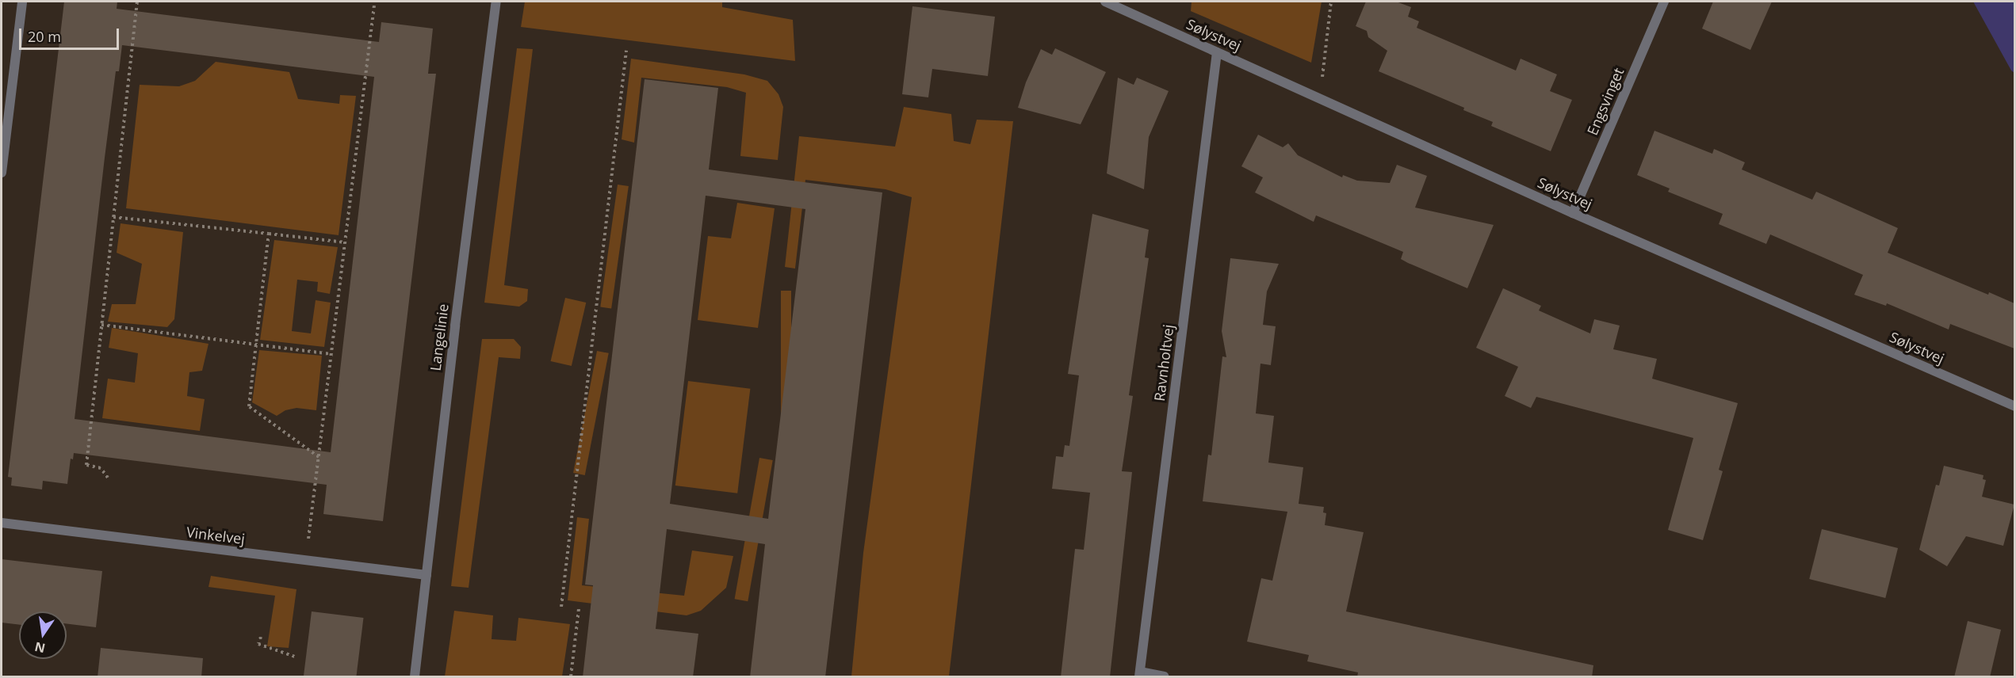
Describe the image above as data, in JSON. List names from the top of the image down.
{
  "streets": {
    "street": [
      "Sølystvej",
      "Engsvinget",
      "Langelinie",
      "Ravnholtvej",
      "Vinkelvej"
    ]
  },
  "crossings": [
    ["Sølystvej", "Engsvinget"],
    ["Sølystvej", "Ravnholtvej"],
    ["Langelinie", "Vinkelvej"]
  ],
  "scale_bar": "20 m",
  "north": "bottom"
}
